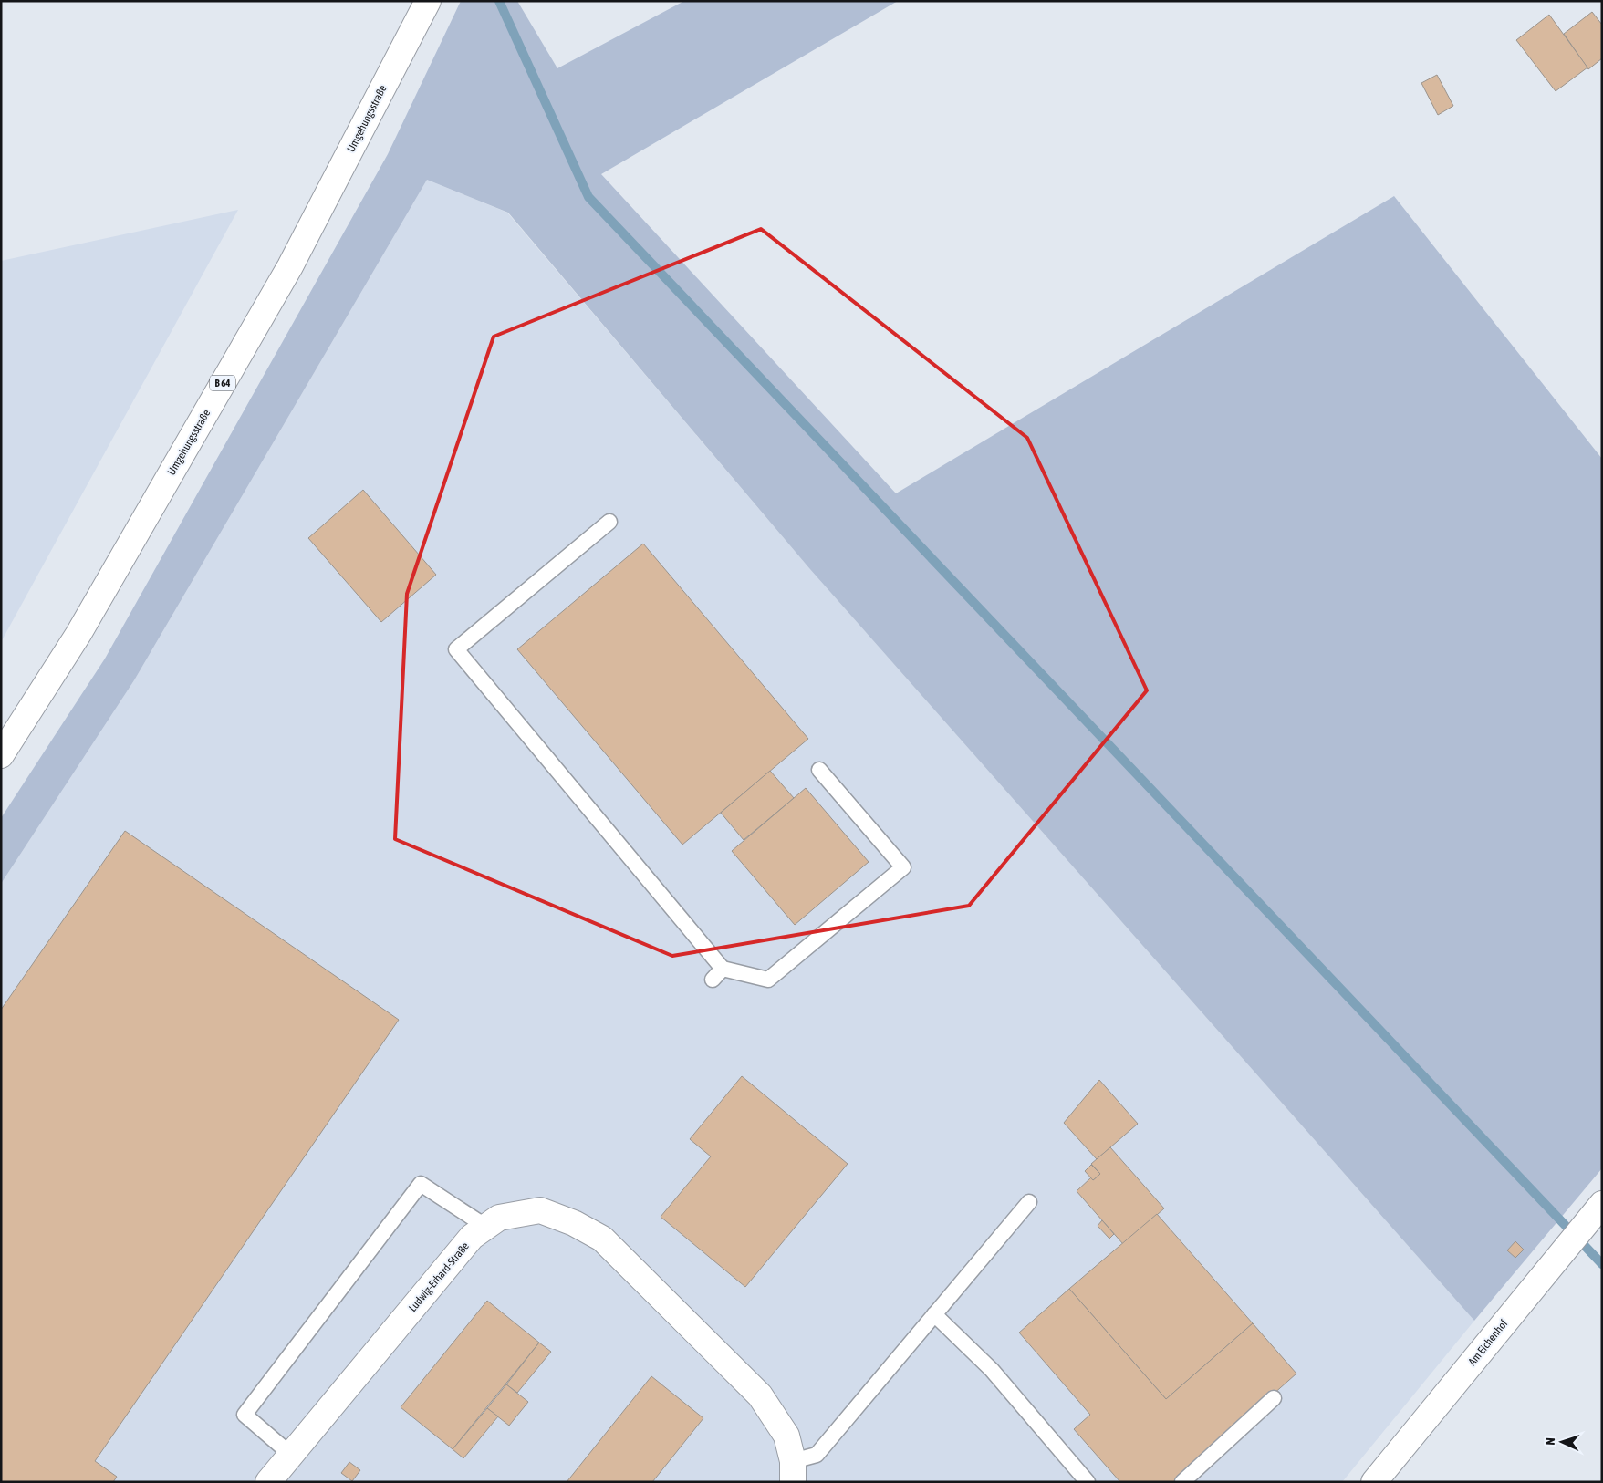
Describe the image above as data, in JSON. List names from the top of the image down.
{
  "streets": {
    "street": [
      "Umgehungsstraße",
      "B 64",
      "Ludwig-Erhard-Straße",
      "Am Eichenhof"
    ]
  },
  "north": "left"
}
